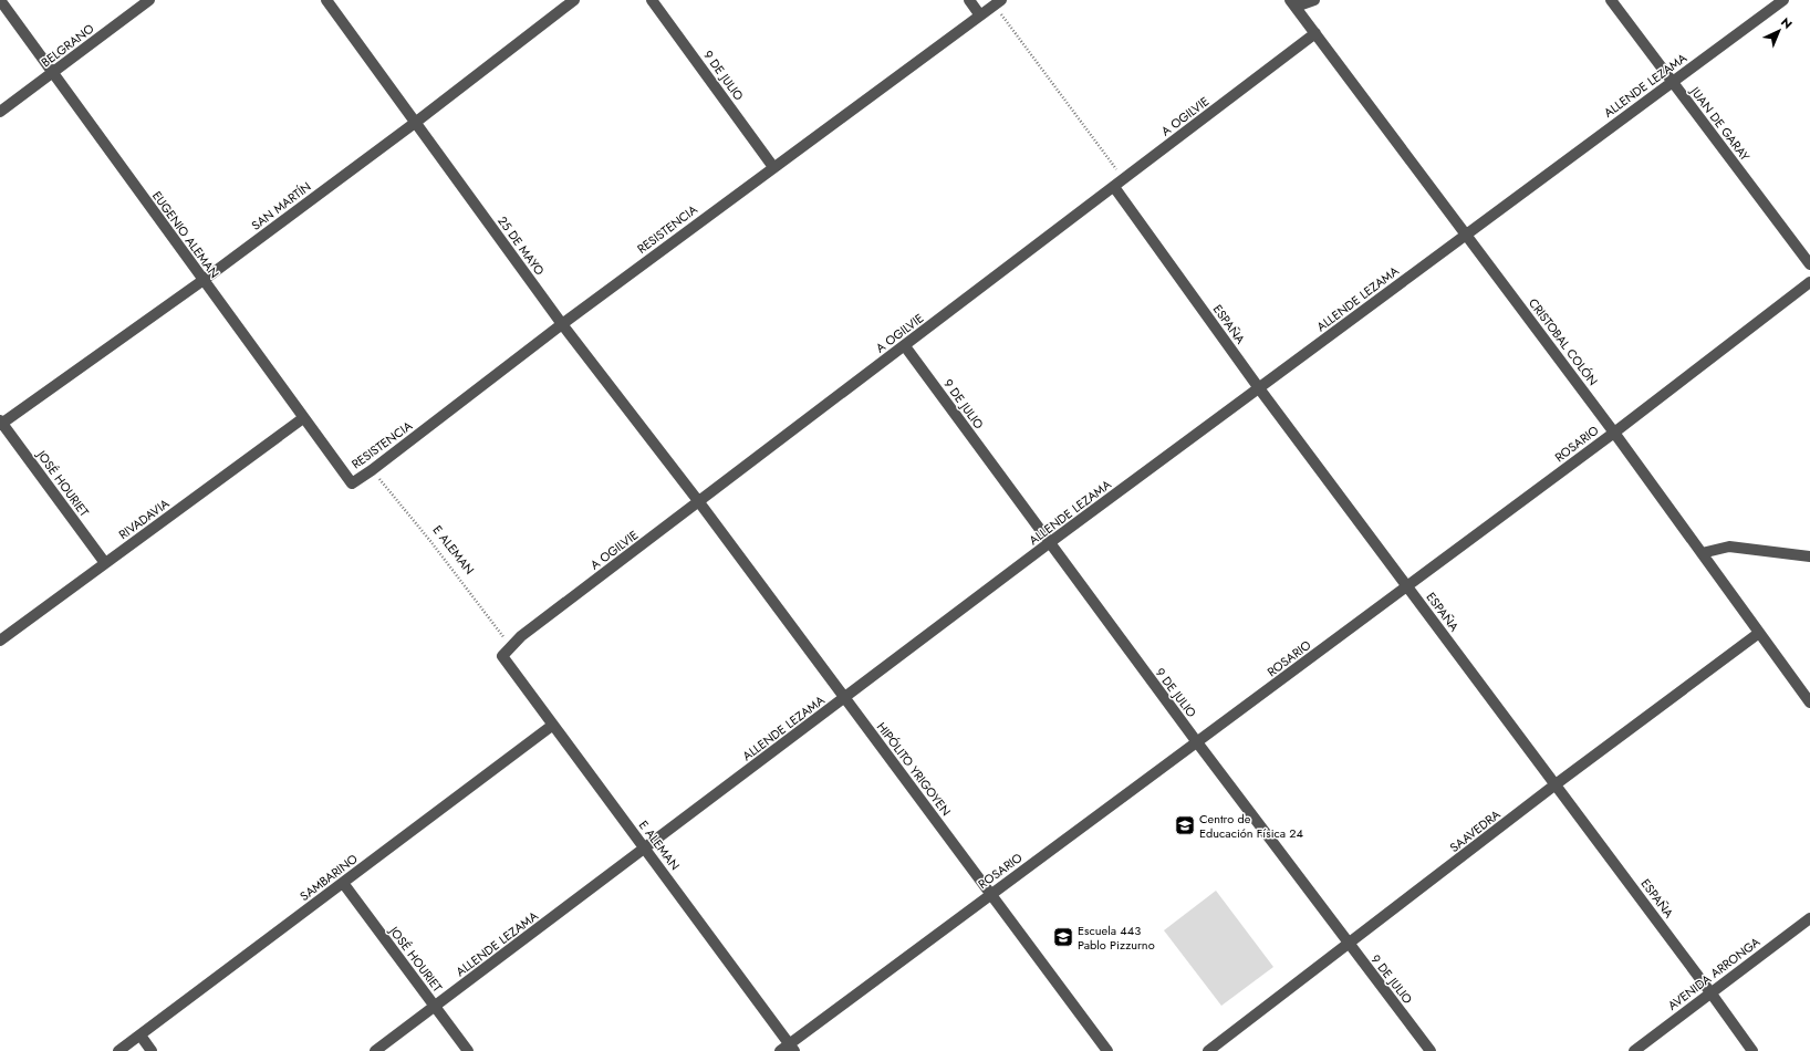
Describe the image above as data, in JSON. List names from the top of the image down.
{
  "streets": {
    "street": [
      "BELGRANO",
      "9 DE JULIO",
      "ALLENDE LEZAMA",
      "A OGILVIE",
      "JUAN DE GARAY",
      "SAN MARTÍN",
      "RESISTENCIA",
      "EUGENIO ALEMAN",
      "25 DE MAYO",
      "ESPAÑA",
      "CRISTOBAL COLÓN",
      "ROSARIO",
      "JOSÉ HOURIET",
      "RIVADAVIA",
      "E ALEMAN",
      "HIPÓLITO YRIGOYEN",
      "SAAVEDRA",
      "SAMBARINO",
      "AVENIDA ARRONGA"
    ]
  },
  "crossings": [
    ["BELGRANO", "EUGENIO ALEMAN"],
    ["9 DE JULIO", "ALLENDE LEZAMA"],
    ["9 DE JULIO", "A OGILVIE"],
    ["9 DE JULIO", "RESISTENCIA"],
    ["9 DE JULIO", "ROSARIO"],
    ["9 DE JULIO", "SAAVEDRA"],
    ["ALLENDE LEZAMA", "JUAN DE GARAY"],
    ["ALLENDE LEZAMA", "ESPAÑA"],
    ["ALLENDE LEZAMA", "CRISTOBAL COLÓN"],
    ["ALLENDE LEZAMA", "JOSÉ HOURIET"],
    ["ALLENDE LEZAMA", "E ALEMAN"],
    ["ALLENDE LEZAMA", "HIPÓLITO YRIGOYEN"],
    ["A OGILVIE", "25 DE MAYO"],
    ["A OGILVIE", "ESPAÑA"],
    ["A OGILVIE", "CRISTOBAL COLÓN"],
    ["A OGILVIE", "E ALEMAN"],
    ["A OGILVIE", "HIPÓLITO YRIGOYEN"],
    ["SAN MARTÍN", "EUGENIO ALEMAN"],
    ["SAN MARTÍN", "25 DE MAYO"],
    ["SAN MARTÍN", "JOSÉ HOURIET"],
    ["RESISTENCIA", "EUGENIO ALEMAN"],
    ["RESISTENCIA", "25 DE MAYO"],
    ["RESISTENCIA", "E ALEMAN"],
    ["EUGENIO ALEMAN", "RIVADAVIA"],
    ["25 DE MAYO", "HIPÓLITO YRIGOYEN"],
    ["ESPAÑA", "ROSARIO"],
    ["ESPAÑA", "SAAVEDRA"],
    ["ESPAÑA", "AVENIDA ARRONGA"],
    ["CRISTOBAL COLÓN", "ROSARIO"],
    ["CRISTOBAL COLÓN", "SAAVEDRA"],
    ["ROSARIO", "E ALEMAN"],
    ["ROSARIO", "HIPÓLITO YRIGOYEN"],
    ["JOSÉ HOURIET", "RIVADAVIA"],
    ["JOSÉ HOURIET", "SAMBARINO"],
    ["E ALEMAN", "SAMBARINO"]
  ],
  "places": {
    "school or university": ["Centro de Educación Física 24", "Escuela 443 Pablo Pizzurno"]
  },
  "north": "top right"
}
